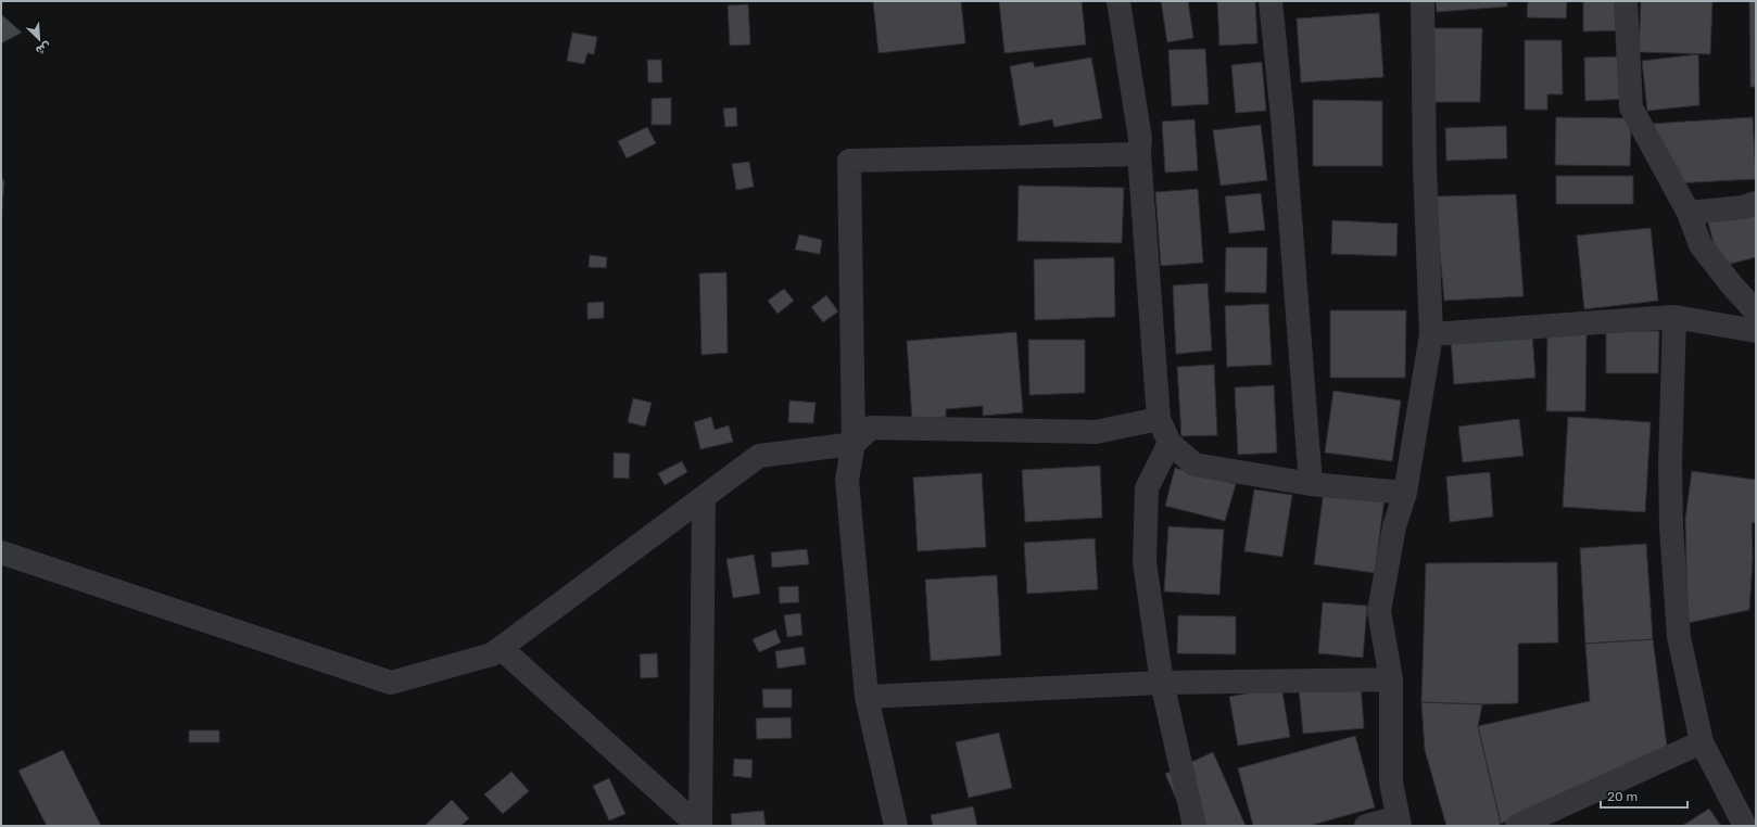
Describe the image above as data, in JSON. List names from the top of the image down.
{
  "scale_bar": "20 m",
  "north": "bottom right"
}
